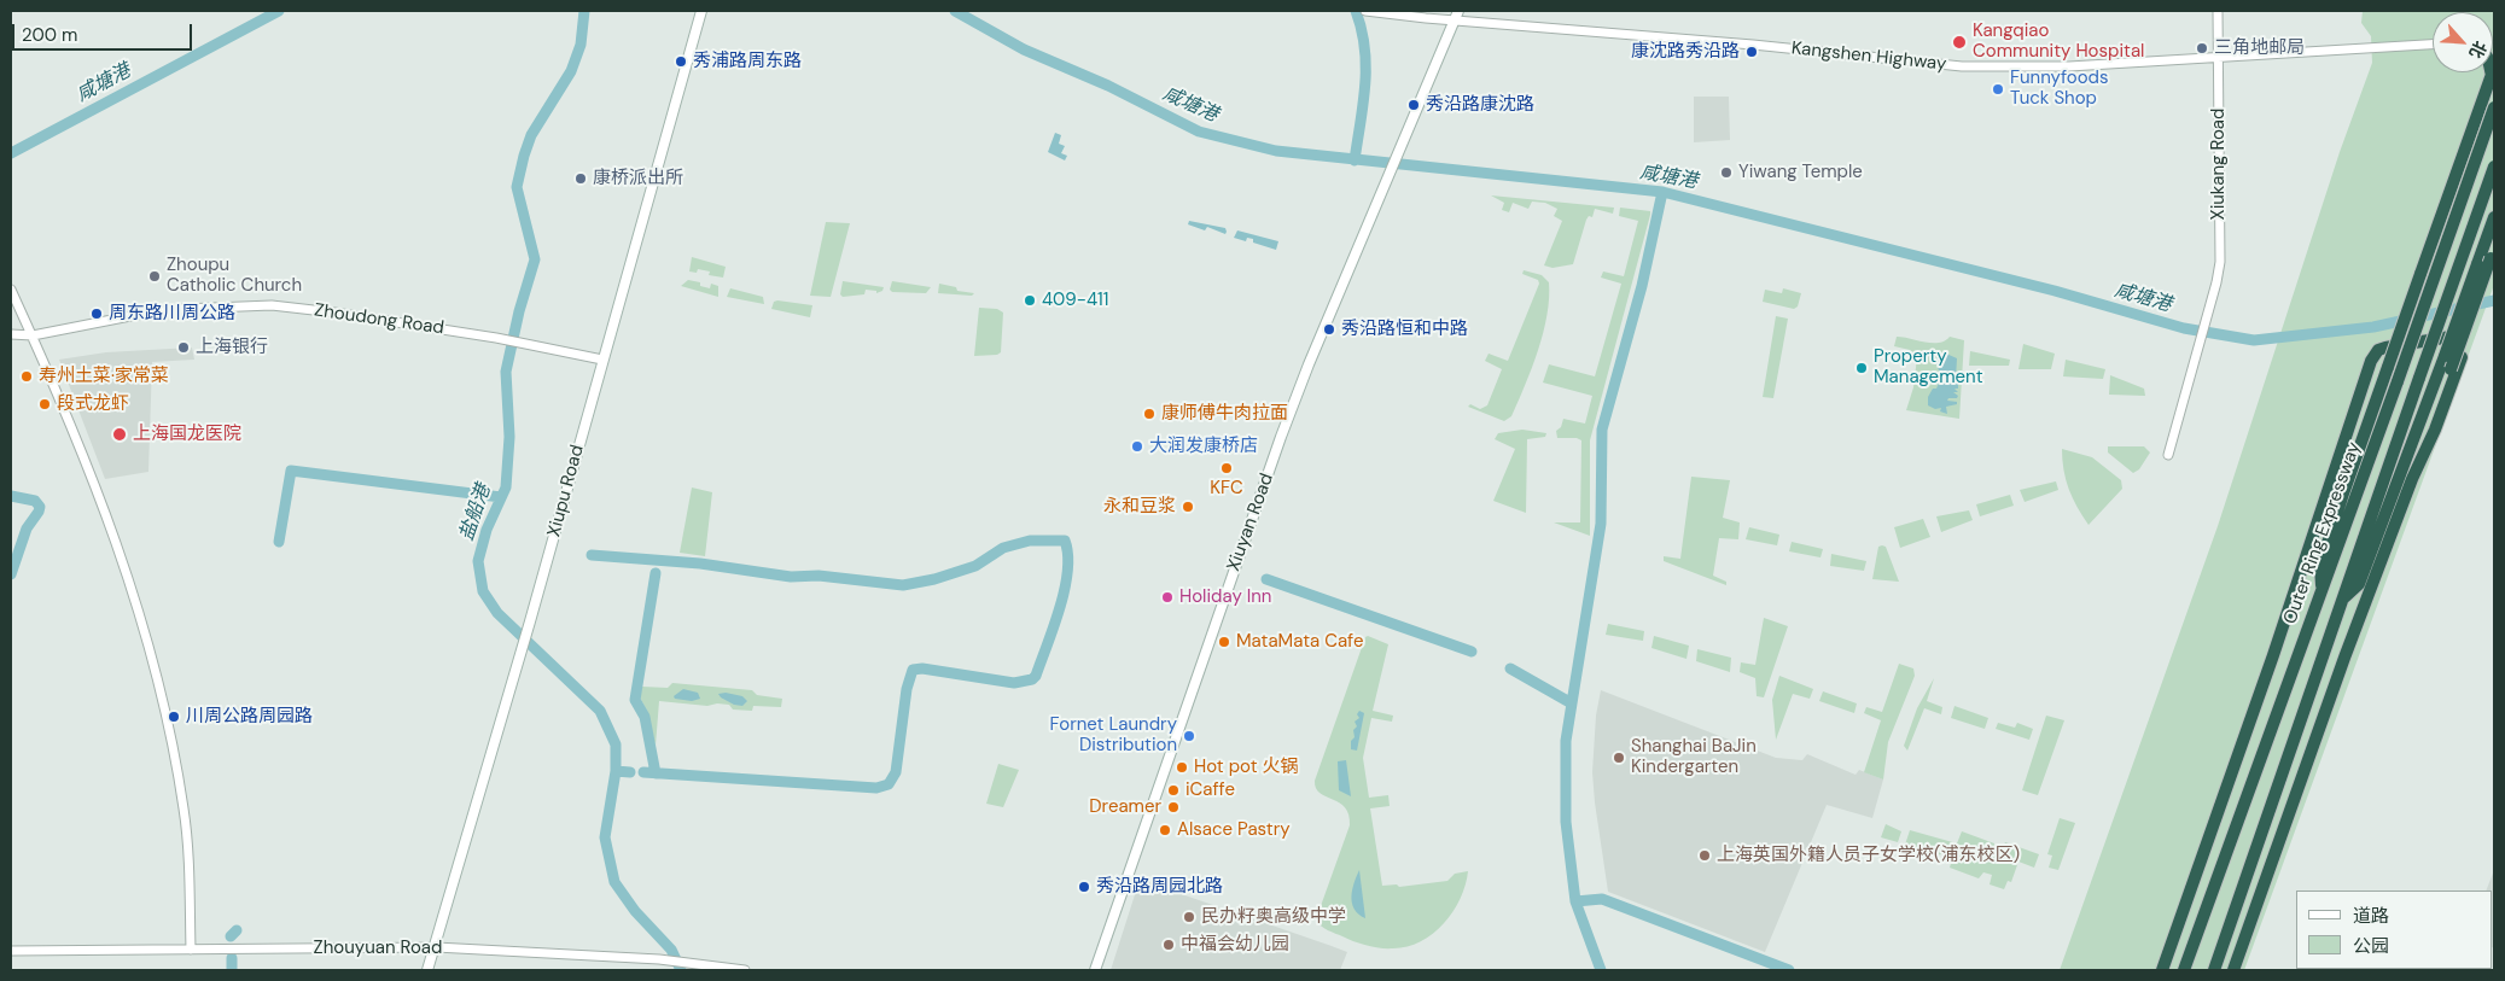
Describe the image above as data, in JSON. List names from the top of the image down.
{
  "streets": {
    "highway": ["Outer Ring Expressway"],
    "main road": ["Xiupu Road", "Xiuyan Road"],
    "street": [
      "Kangshen Highway",
      "Xiukang Road",
      "Zhoudong Road",
      "Zhouyuan Road"
    ]
  },
  "crossings": [
    ["Kangshen Highway", "Xiukang Road"],
    ["Kangshen Highway", "Xiuyan Road"],
    ["Zhoudong Road", "Xiupu Road"],
    ["Xiupu Road", "Zhouyuan Road"]
  ],
  "water": ["咸塘港", "盐船港"],
  "places": [
    "Kangqiao Community Hospital",
    "三角地邮局",
    "康沈路秀沿路",
    "秀浦路周东路",
    "Funnyfoods Tuck Shop",
    "秀沿路康沈路",
    "Yiwang Temple",
    "康桥派出所",
    "Zhoupu Catholic Church",
    "409-411",
    "周东路川周公路",
    "秀沿路恒和中路",
    "上海银行",
    "Property Management",
    "寿州土菜·家常菜",
    "段式龙虾",
    "康师傅牛肉拉面",
    "上海国龙医院",
    "大润发康桥店",
    "KFC",
    "永和豆浆",
    "Holiday Inn",
    "MataMata Cafe",
    "川周公路周园路",
    "Fornet Laundry Distribution",
    "Shanghai BaJin Kindergarten",
    "Hot pot 火锅",
    "iCaffe",
    "Dreamer",
    "Alsace Pastry",
    "上海英国外籍人员子女学校(浦东校区)",
    "秀沿路周园北路",
    "民办籽奥高级中学",
    "中福会幼儿园"
  ],
  "legend": ["道路", "公园"],
  "scale_bar": "200 m",
  "north": "bottom right"
}
